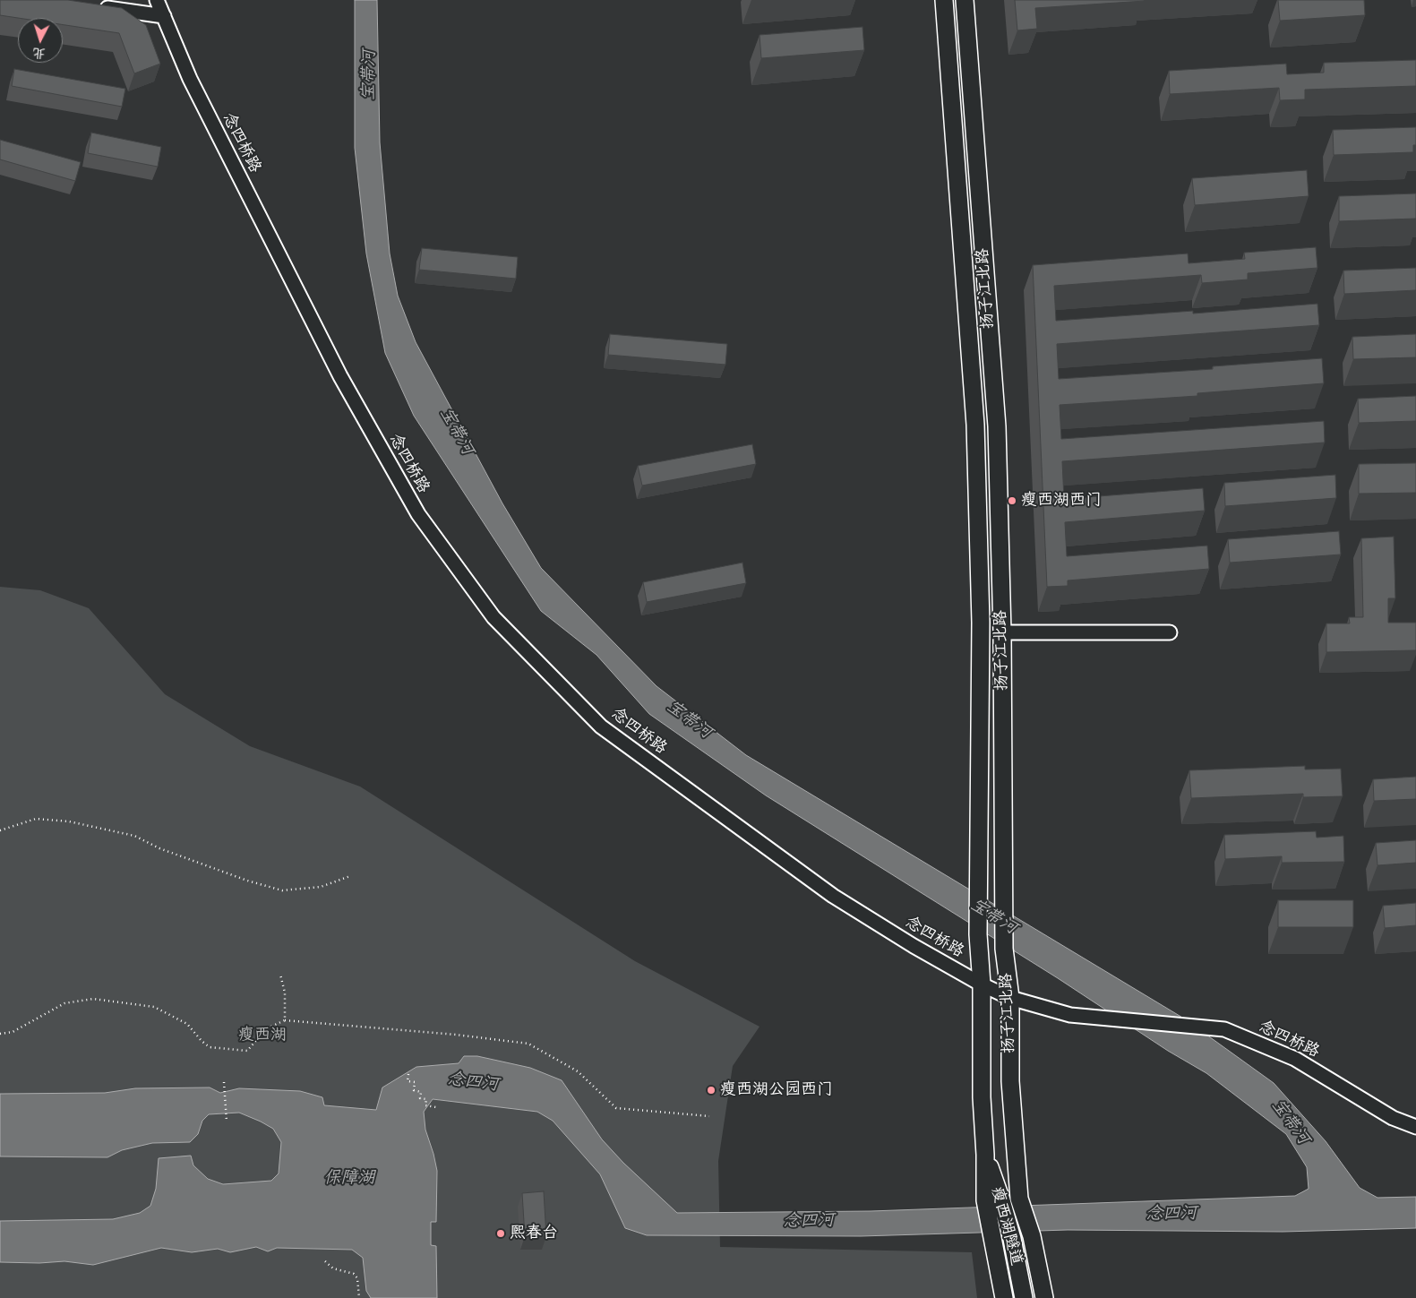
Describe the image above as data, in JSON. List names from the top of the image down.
{
  "streets": {
    "main road": ["扬子江北路", "瘦西湖隧道"],
    "street": ["念四桥路"]
  },
  "crossings": [
    ["念四桥路", "扬子江北路"],
    ["扬子江北路", "瘦西湖隧道"]
  ],
  "water": ["宝带河", "念四河", "保障湖"],
  "parks": ["瘦西湖"],
  "places": ["瘦西湖西门", "瘦西湖公园西门", "熙春台"],
  "north": "bottom"
}
